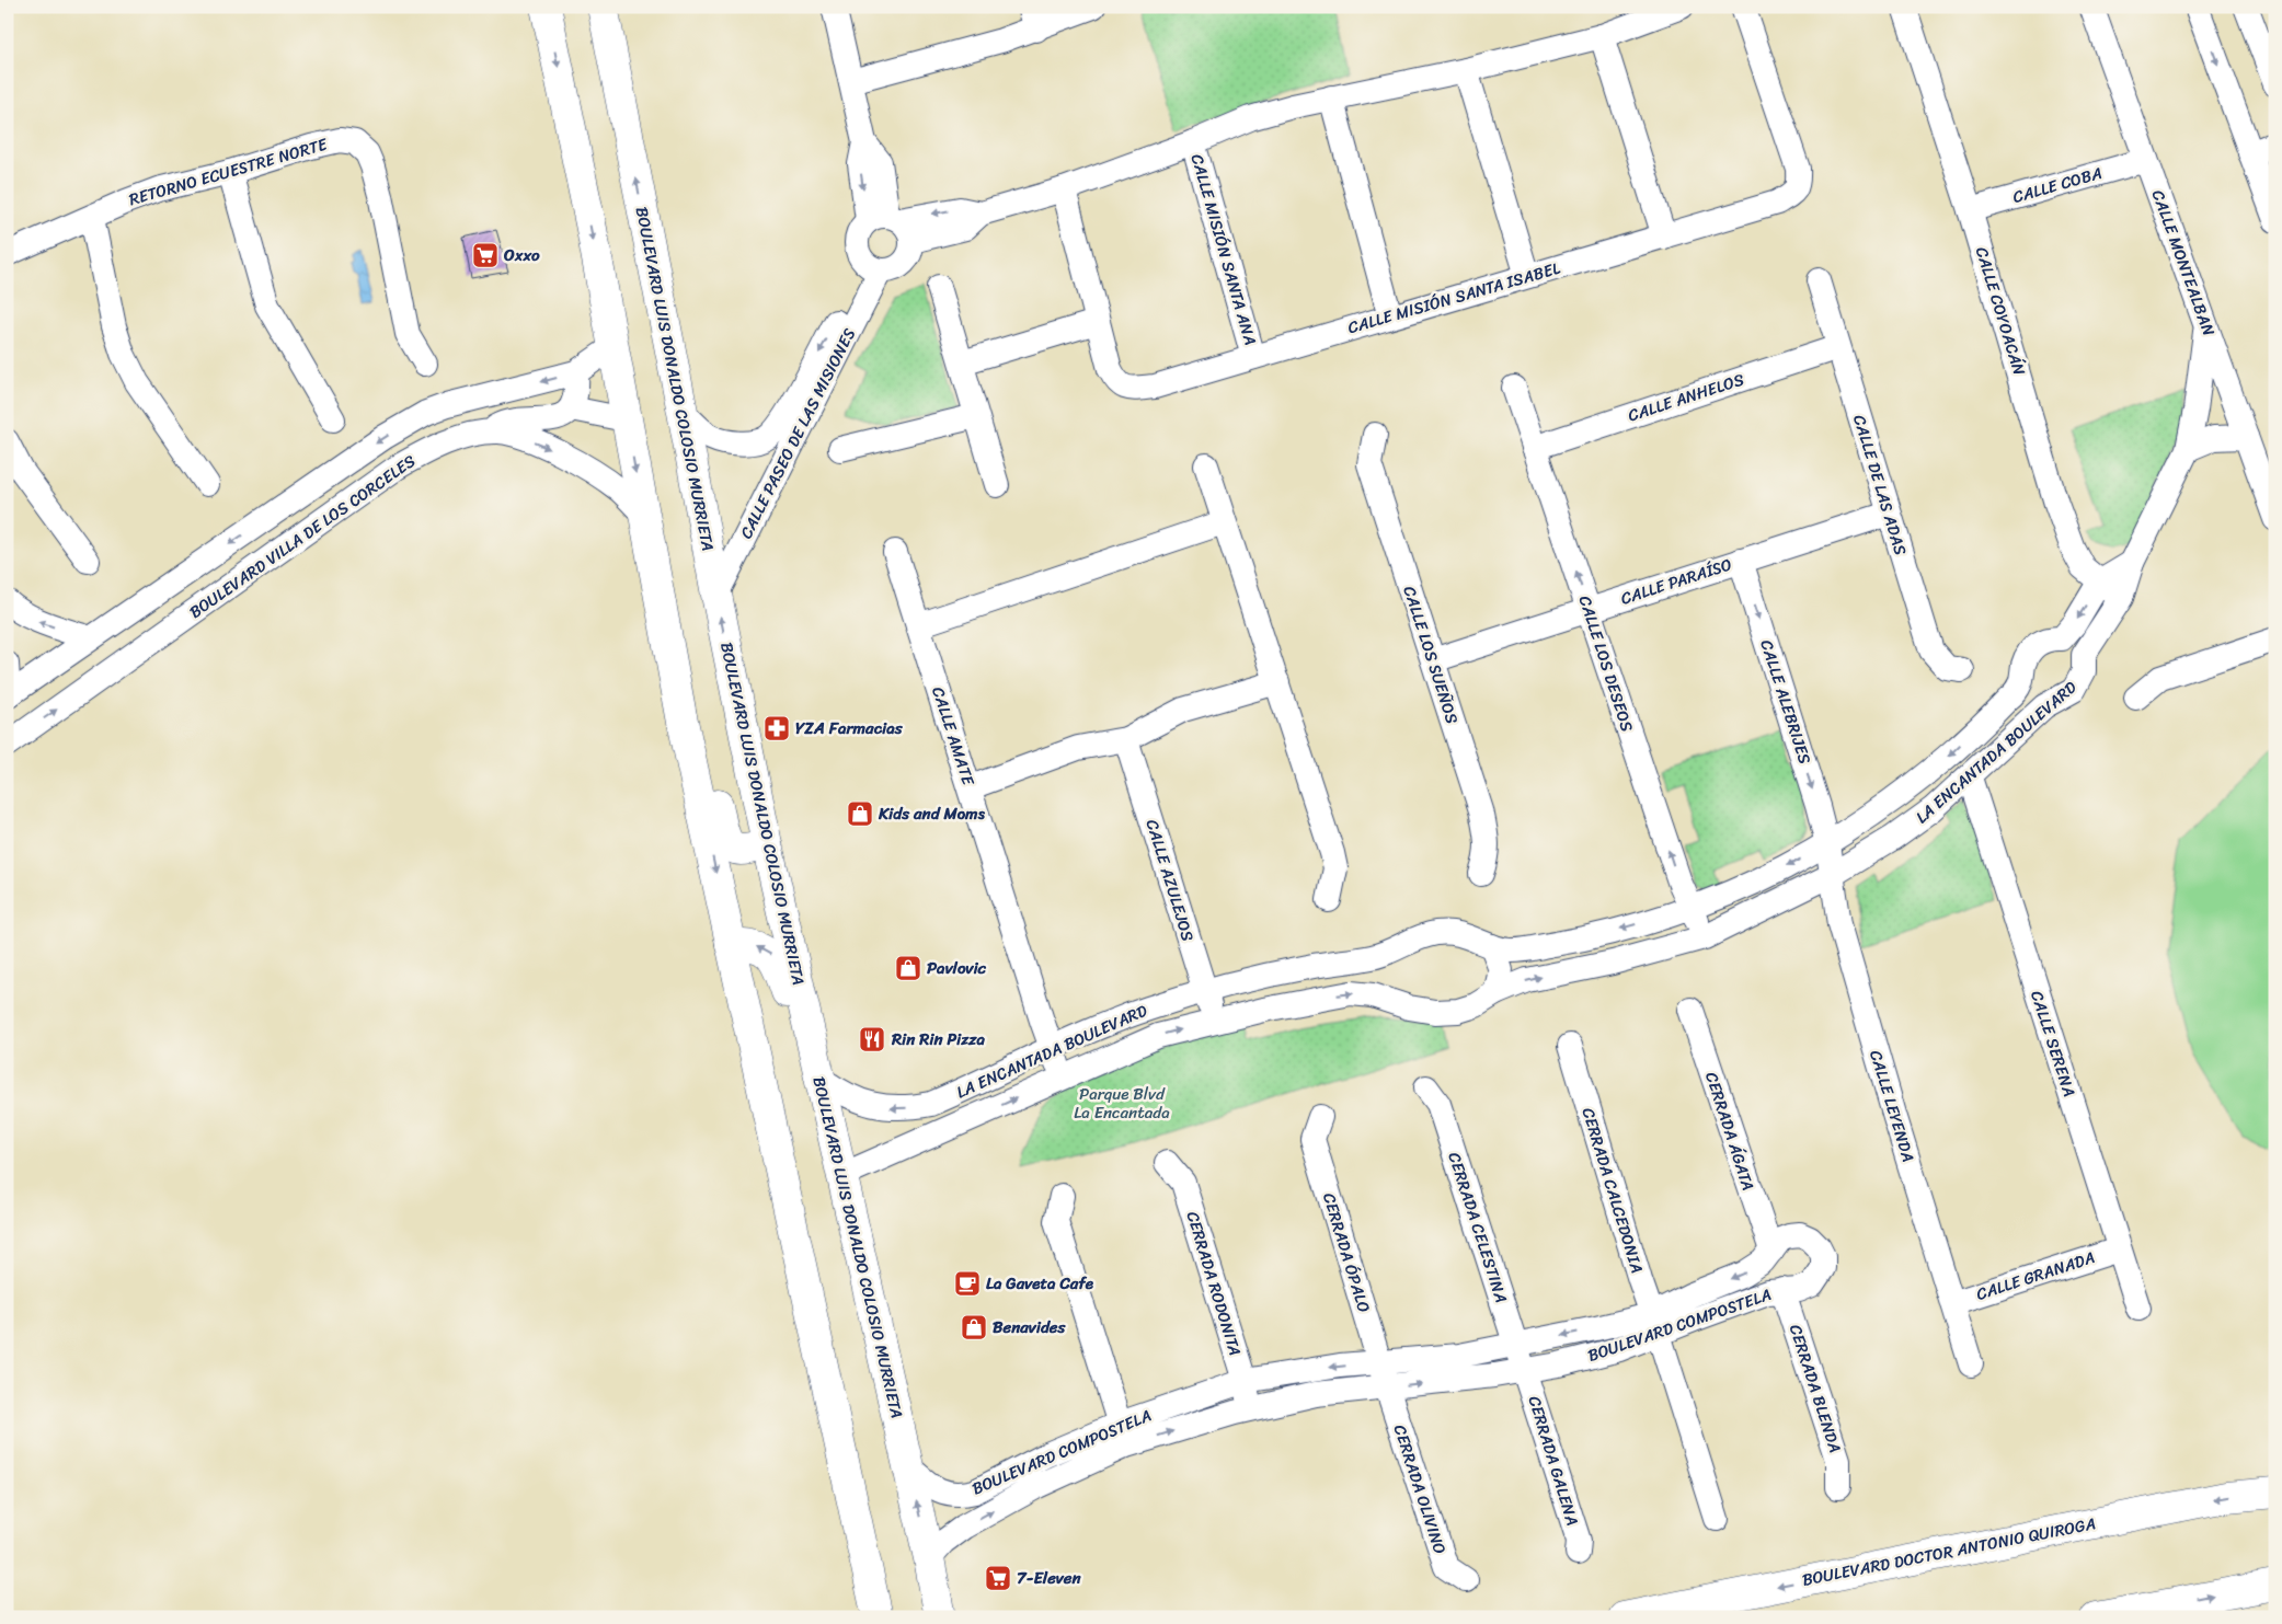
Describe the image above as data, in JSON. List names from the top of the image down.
{
  "streets": {
    "main road": ["BOULEVARD LUIS DONALDO COLOSIO MURRIETA", "BOULEVARD DOCTOR ANTONIO QUIROGA"],
    "street": [
      "RETORNO ECUESTRE NORTE",
      "CALLE COBA",
      "CALLE MISIÓN SANTA ANA",
      "CALLE MONTEALBAN",
      "CALLE MISIÓN SANTA ISABEL",
      "CALLE COYOACÁN",
      "CALLE ANHELOS",
      "CALLE PASEO DE LAS MISIONES",
      "CALLE DE LAS ADAS",
      "BOULEVARD VILLA DE LOS CORCELES",
      "CALLE PARAÍSO",
      "CALLE LOS SUEÑOS",
      "CALLE LOS DESEOS",
      "CALLE ALEBRIJES",
      "CALLE AMATE",
      "LA ENCANTADA BOULEVARD",
      "CALLE AZULEJOS",
      "CALLE SERENA",
      "CALLE LEYENDA",
      "CERRADA ÁGATA",
      "CERRADA CALCEDONIA",
      "CERRADA CELESTINA",
      "CERRADA ÓPALO",
      "CALLE GRANADA",
      "CERRADA RODONITA",
      "BOULEVARD COMPOSTELA",
      "CERRADA BLENDA",
      "CERRADA GALENA",
      "CERRADA OLIVINO"
    ]
  },
  "crossings": [
    ["CALLE COBA", "CALLE MONTEALBAN"],
    ["CALLE COBA", "CALLE COYOACÁN"],
    ["CALLE MISIÓN SANTA ANA", "CALLE MISIÓN SANTA ISABEL"],
    ["CALLE MONTEALBAN", "LA ENCANTADA BOULEVARD"],
    ["CALLE COYOACÁN", "LA ENCANTADA BOULEVARD"],
    ["BOULEVARD LUIS DONALDO COLOSIO MURRIETA", "CALLE PASEO DE LAS MISIONES"],
    ["BOULEVARD LUIS DONALDO COLOSIO MURRIETA", "LA ENCANTADA BOULEVARD"],
    ["BOULEVARD LUIS DONALDO COLOSIO MURRIETA", "BOULEVARD COMPOSTELA"],
    ["CALLE ANHELOS", "CALLE DE LAS ADAS"],
    ["CALLE ANHELOS", "CALLE LOS DESEOS"],
    ["CALLE DE LAS ADAS", "CALLE PARAÍSO"],
    ["CALLE PARAÍSO", "CALLE LOS SUEÑOS"],
    ["CALLE PARAÍSO", "CALLE LOS DESEOS"],
    ["CALLE PARAÍSO", "CALLE ALEBRIJES"],
    ["CALLE LOS DESEOS", "LA ENCANTADA BOULEVARD"],
    ["CALLE ALEBRIJES", "LA ENCANTADA BOULEVARD"],
    ["CALLE ALEBRIJES", "CALLE LEYENDA"],
    ["CALLE AMATE", "LA ENCANTADA BOULEVARD"],
    ["LA ENCANTADA BOULEVARD", "CALLE AZULEJOS"],
    ["LA ENCANTADA BOULEVARD", "CALLE SERENA"],
    ["LA ENCANTADA BOULEVARD", "CALLE LEYENDA"],
    ["CALLE SERENA", "CALLE GRANADA"],
    ["CALLE LEYENDA", "CALLE GRANADA"],
    ["CERRADA ÁGATA", "BOULEVARD COMPOSTELA"],
    ["CERRADA CALCEDONIA", "BOULEVARD COMPOSTELA"],
    ["CERRADA CELESTINA", "BOULEVARD COMPOSTELA"],
    ["CERRADA CELESTINA", "CERRADA GALENA"],
    ["CERRADA ÓPALO", "BOULEVARD COMPOSTELA"],
    ["CERRADA ÓPALO", "CERRADA OLIVINO"],
    ["CERRADA RODONITA", "BOULEVARD COMPOSTELA"],
    ["BOULEVARD COMPOSTELA", "CERRADA BLENDA"],
    ["BOULEVARD COMPOSTELA", "CERRADA GALENA"],
    ["BOULEVARD COMPOSTELA", "CERRADA OLIVINO"]
  ],
  "one_way": ["CALLE LOS DESEOS", "CALLE ALEBRIJES", "BOULEVARD DOCTOR ANTONIO QUIROGA"],
  "parks": ["Parque Blvd La Encantada"],
  "places": {
    "supermarket": ["Oxxo", "7-Eleven"],
    "pharmacy": ["YZA Farmacias"],
    "shop": ["Kids and Moms", "Pavlovic", "Benavides"],
    "restaurant": ["Rin Rin Pizza"],
    "cafe": ["La Gaveta Cafe"]
  }
}
